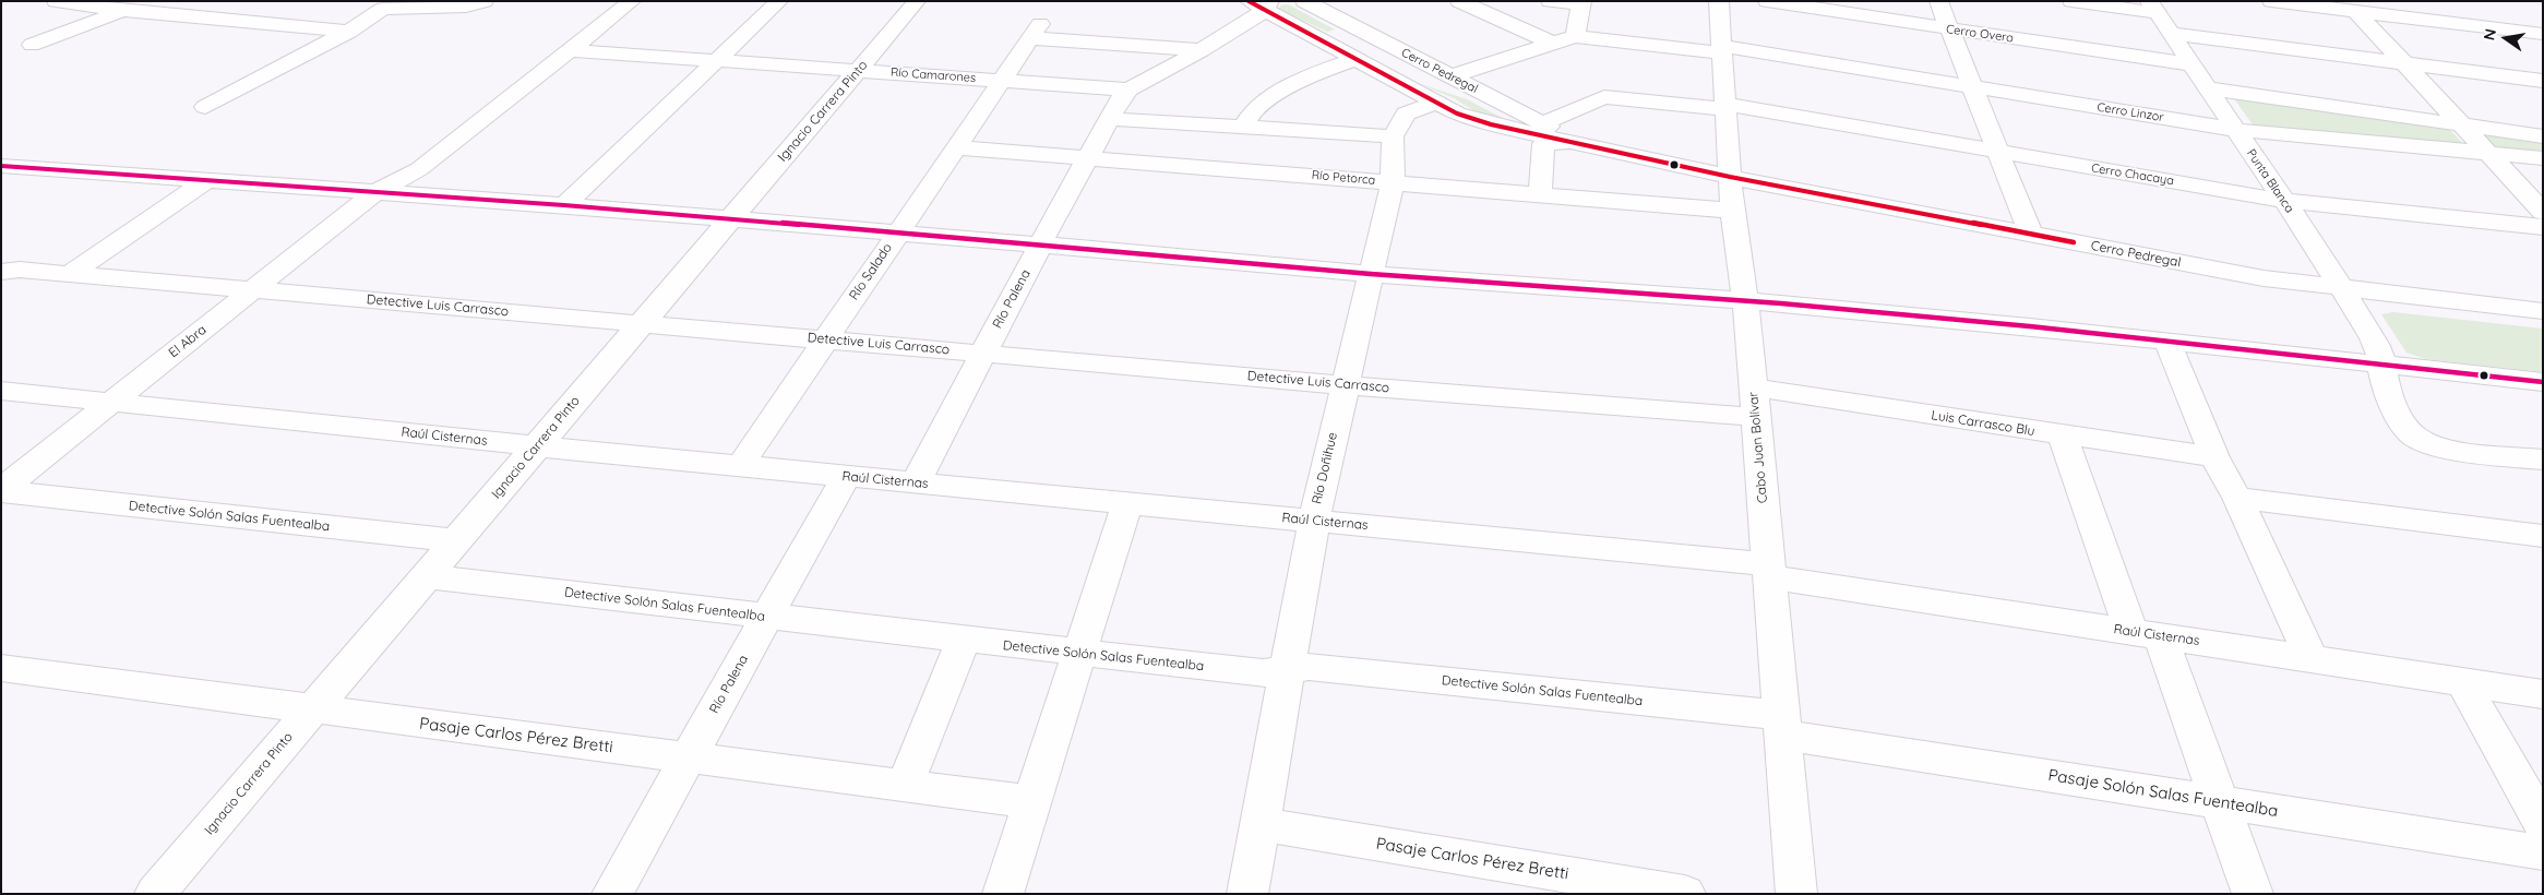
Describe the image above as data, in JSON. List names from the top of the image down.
{
  "streets": {
    "street": [
      "Cerro Overo",
      "Cerro Pedregal",
      "Río Camarones",
      "Ignacio Carrera Pinto",
      "Cerro Linzor",
      "Cerro Chacaya",
      "Río Petorca",
      "Punta Blanca",
      "Río Salado",
      "Río Palena",
      "Detective Luis Carrasco",
      "El Abra",
      "Luis Carrasco Blu",
      "Raúl Cisternas",
      "Cabo Juan Bolívar",
      "Río Doñihue",
      "Detective Solón Salas Fuentealba",
      "Pasaje Carlos Pérez Bretti",
      "Pasaje Solón Salas Fuentealba"
    ]
  },
  "crossings": [
    ["Cerro Overo", "Punta Blanca"],
    ["Cerro Pedregal", "Cerro Linzor"],
    ["Cerro Pedregal", "Cerro Chacaya"],
    ["Cerro Pedregal", "Punta Blanca"],
    ["Cerro Pedregal", "Cabo Juan Bolívar"],
    ["Río Camarones", "Ignacio Carrera Pinto"],
    ["Río Camarones", "Río Salado"],
    ["Río Camarones", "Río Palena"],
    ["Río Camarones", "El Abra"],
    ["Ignacio Carrera Pinto", "Detective Luis Carrasco"],
    ["Ignacio Carrera Pinto", "Raúl Cisternas"],
    ["Ignacio Carrera Pinto", "Detective Solón Salas Fuentealba"],
    ["Ignacio Carrera Pinto", "Pasaje Carlos Pérez Bretti"],
    ["Cerro Linzor", "Punta Blanca"],
    ["Cerro Linzor", "Cabo Juan Bolívar"],
    ["Cerro Chacaya", "Punta Blanca"],
    ["Cerro Chacaya", "Cabo Juan Bolívar"],
    ["Río Petorca", "Río Salado"],
    ["Río Petorca", "Río Palena"],
    ["Río Petorca", "Cabo Juan Bolívar"],
    ["Río Petorca", "Río Doñihue"],
    ["Río Salado", "Detective Luis Carrasco"],
    ["Río Salado", "Raúl Cisternas"],
    ["Río Palena", "Detective Luis Carrasco"],
    ["Río Palena", "Raúl Cisternas"],
    ["Río Palena", "Detective Solón Salas Fuentealba"],
    ["Río Palena", "Pasaje Carlos Pérez Bretti"],
    ["Detective Luis Carrasco", "El Abra"],
    ["Detective Luis Carrasco", "Luis Carrasco Blu"],
    ["Detective Luis Carrasco", "Cabo Juan Bolívar"],
    ["Detective Luis Carrasco", "Río Doñihue"],
    ["El Abra", "Raúl Cisternas"],
    ["El Abra", "Detective Solón Salas Fuentealba"],
    ["Luis Carrasco Blu", "Cabo Juan Bolívar"],
    ["Raúl Cisternas", "Cabo Juan Bolívar"],
    ["Raúl Cisternas", "Río Doñihue"],
    ["Cabo Juan Bolívar", "Detective Solón Salas Fuentealba"],
    ["Cabo Juan Bolívar", "Pasaje Solón Salas Fuentealba"],
    ["Río Doñihue", "Detective Solón Salas Fuentealba"],
    ["Río Doñihue", "Pasaje Carlos Pérez Bretti"],
    ["Detective Solón Salas Fuentealba", "Pasaje Solón Salas Fuentealba"]
  ],
  "north": "left"
}
